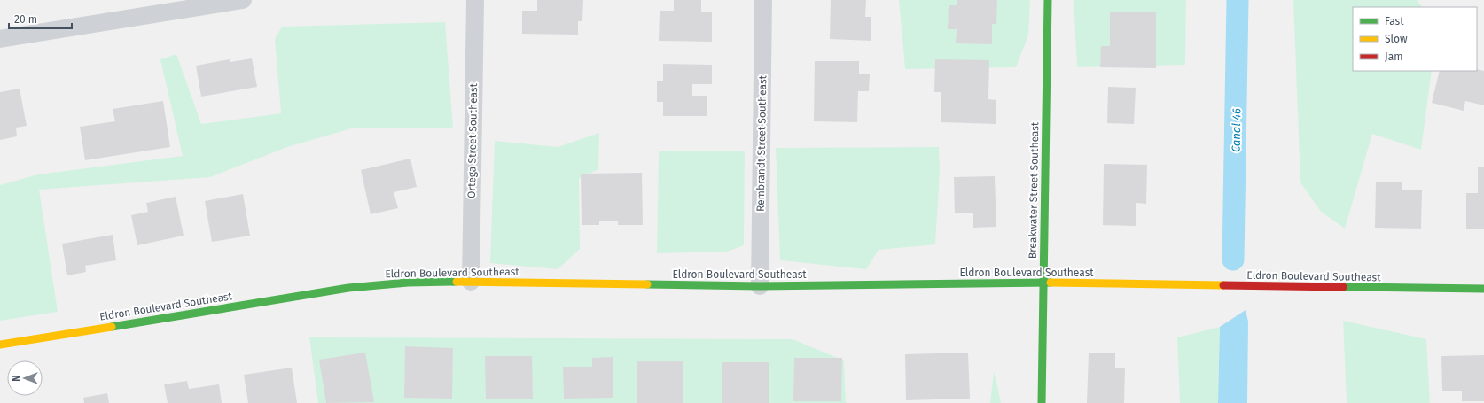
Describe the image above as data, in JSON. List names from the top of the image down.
{
  "streets": {
    "street": [
      "Ortega Street Southeast",
      "Rembrandt Street Southeast",
      "Breakwater Street Southeast",
      "Eldron Boulevard Southeast"
    ]
  },
  "crossings": [
    ["Ortega Street Southeast", "Eldron Boulevard Southeast"],
    ["Rembrandt Street Southeast", "Eldron Boulevard Southeast"],
    ["Breakwater Street Southeast", "Eldron Boulevard Southeast"]
  ],
  "water": ["Canal 46"],
  "legend": ["Fast", "Slow", "Jam"],
  "scale_bar": "20 m",
  "north": "left"
}
